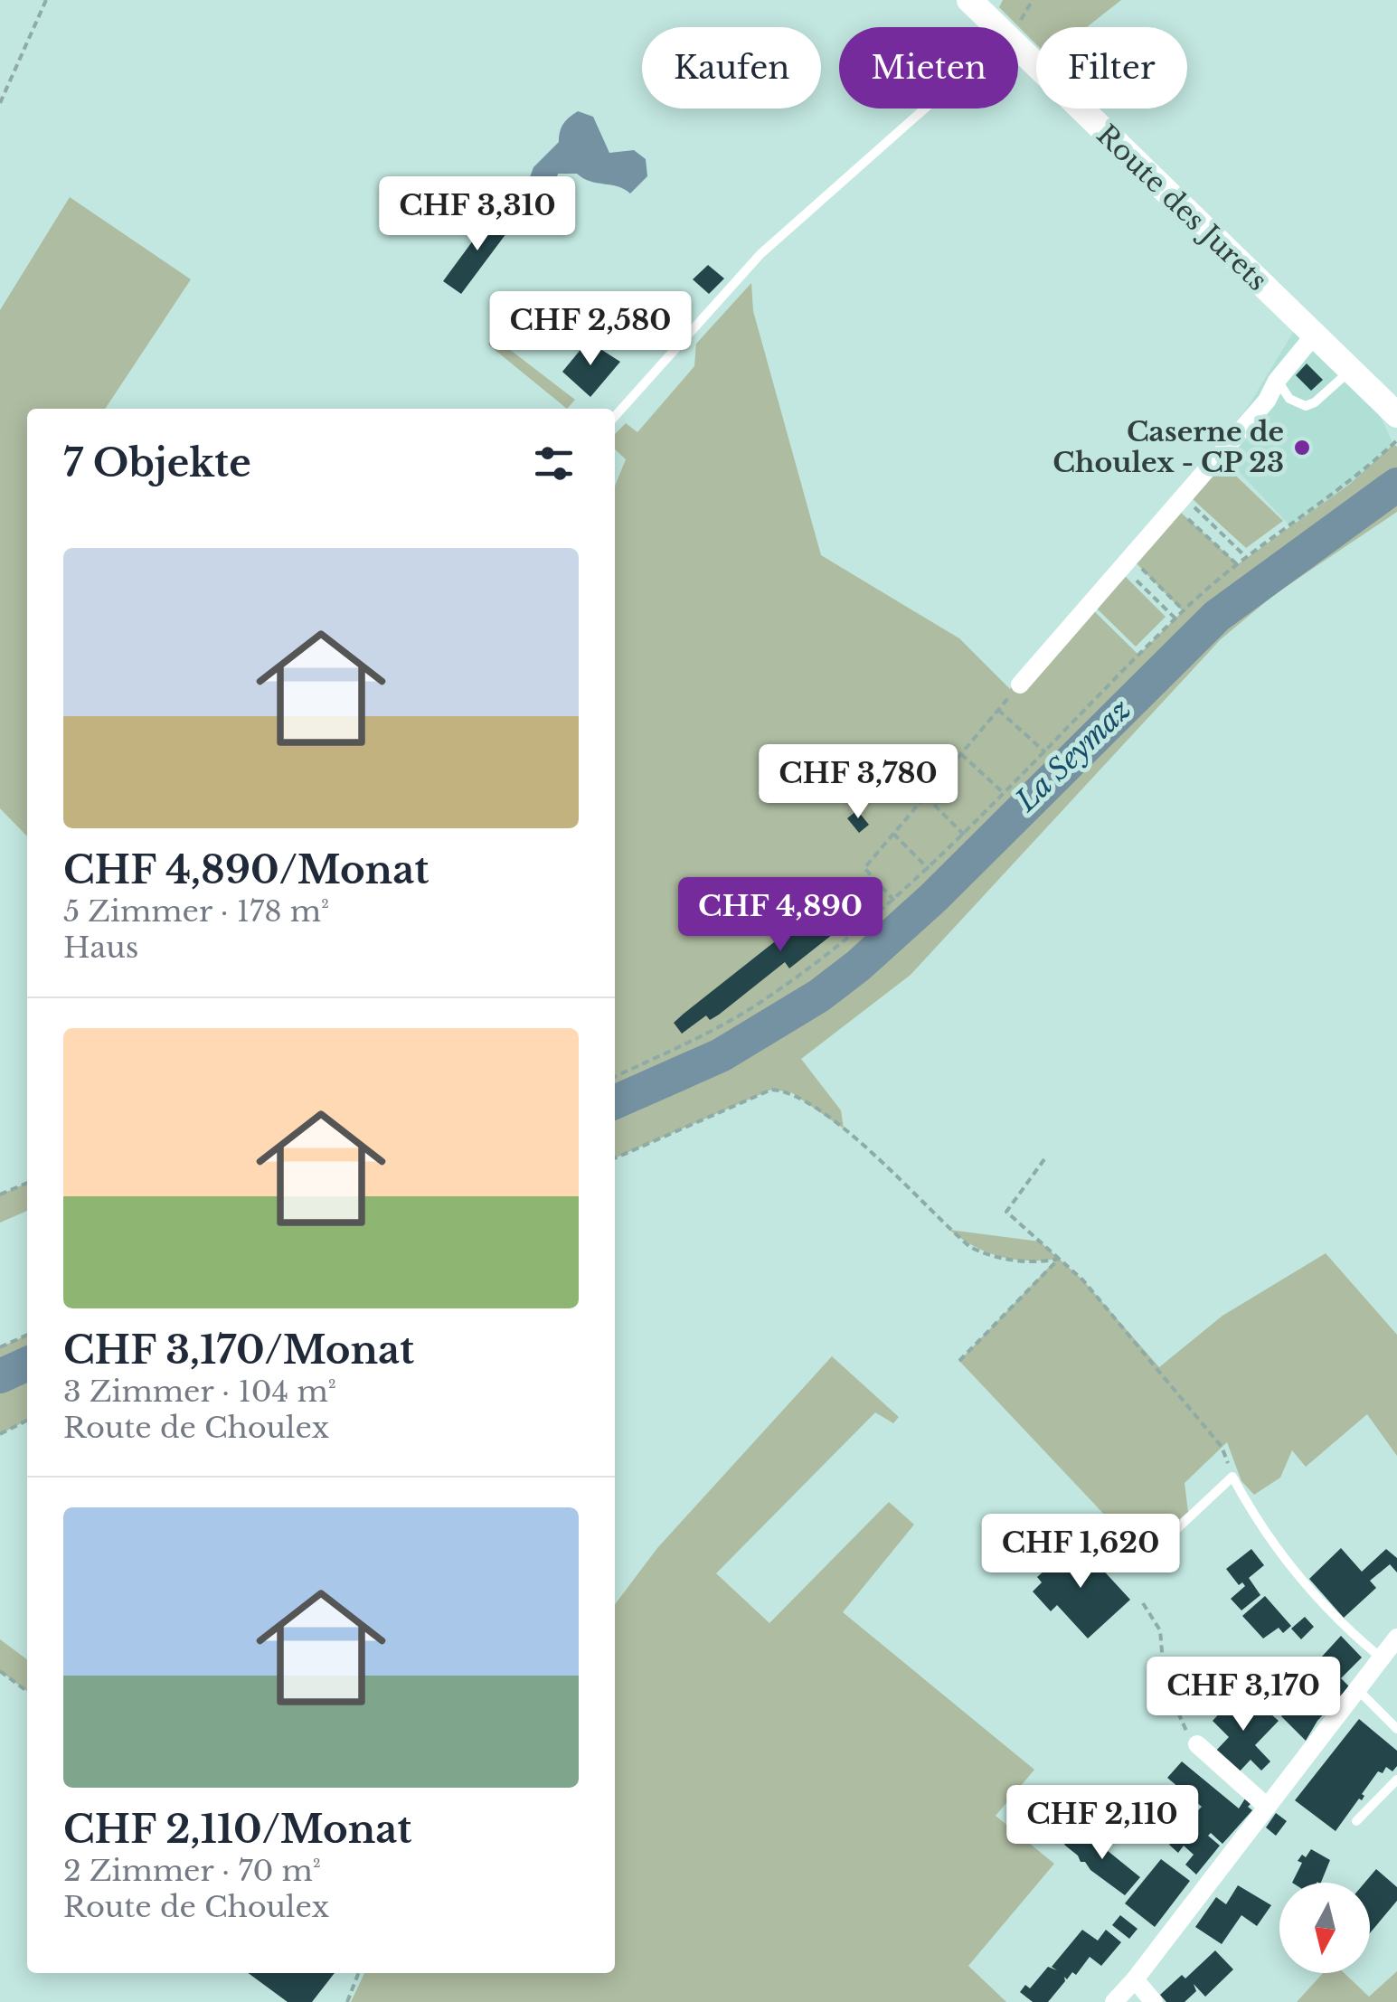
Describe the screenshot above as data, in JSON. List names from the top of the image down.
{
  "streets": {
    "street": ["Route des Jurets"]
  },
  "water": ["La Seymaz"],
  "places": ["Caserne de Choulex - CP 23"],
  "north": "bottom",
  "page": {
    "chip": ["Kaufen", "Mieten", "Filter"],
    "price": [
      "CHF 3,310",
      "CHF 2,580",
      "CHF 3,780",
      "CHF 4,890",
      "CHF 1,620",
      "CHF 3,170",
      "CHF 2,110"
    ],
    "heading": "7 Objekte",
    "list": [
      {
        "name": "CHF 4,890/Monat",
        "note": "5 Zimmer · 178 m² · Haus"
      },
      {
        "name": "CHF 3,170/Monat",
        "note": "3 Zimmer · 104 m² · Route de Choulex"
      },
      {
        "name": "CHF 2,110/Monat",
        "note": "2 Zimmer · 70 m² · Route de Choulex"
      }
    ]
  }
}
